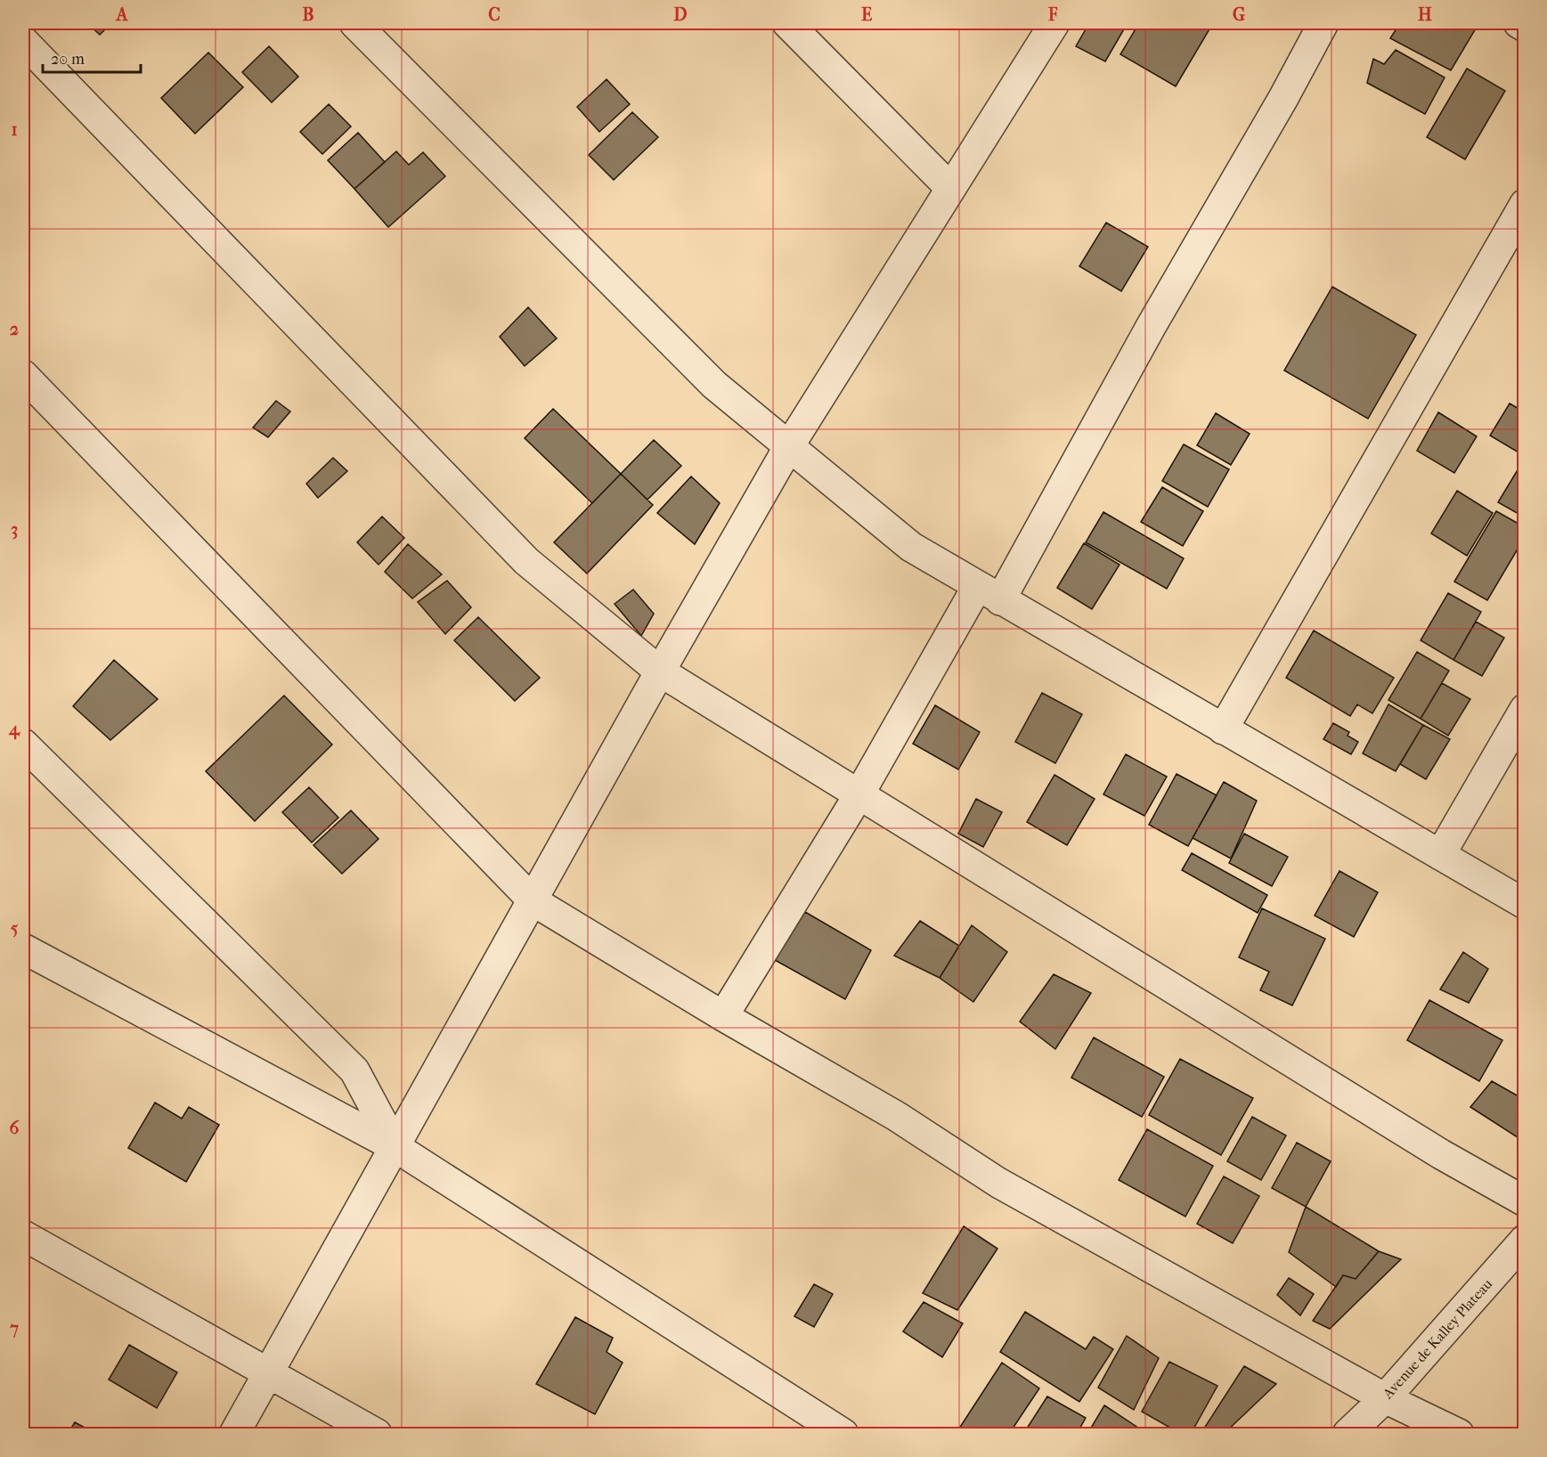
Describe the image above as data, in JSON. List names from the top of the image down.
{
  "streets": {
    "street": ["Avenue de Kalley Plateau"]
  },
  "scale_bar": "20 m",
  "grid": {
    "columns": [
      "A",
      "B",
      "C",
      "D",
      "E",
      "F",
      "G",
      "H"
    ],
    "rows": [
      "1",
      "2",
      "3",
      "4",
      "5",
      "6",
      "7"
    ]
  }
}
